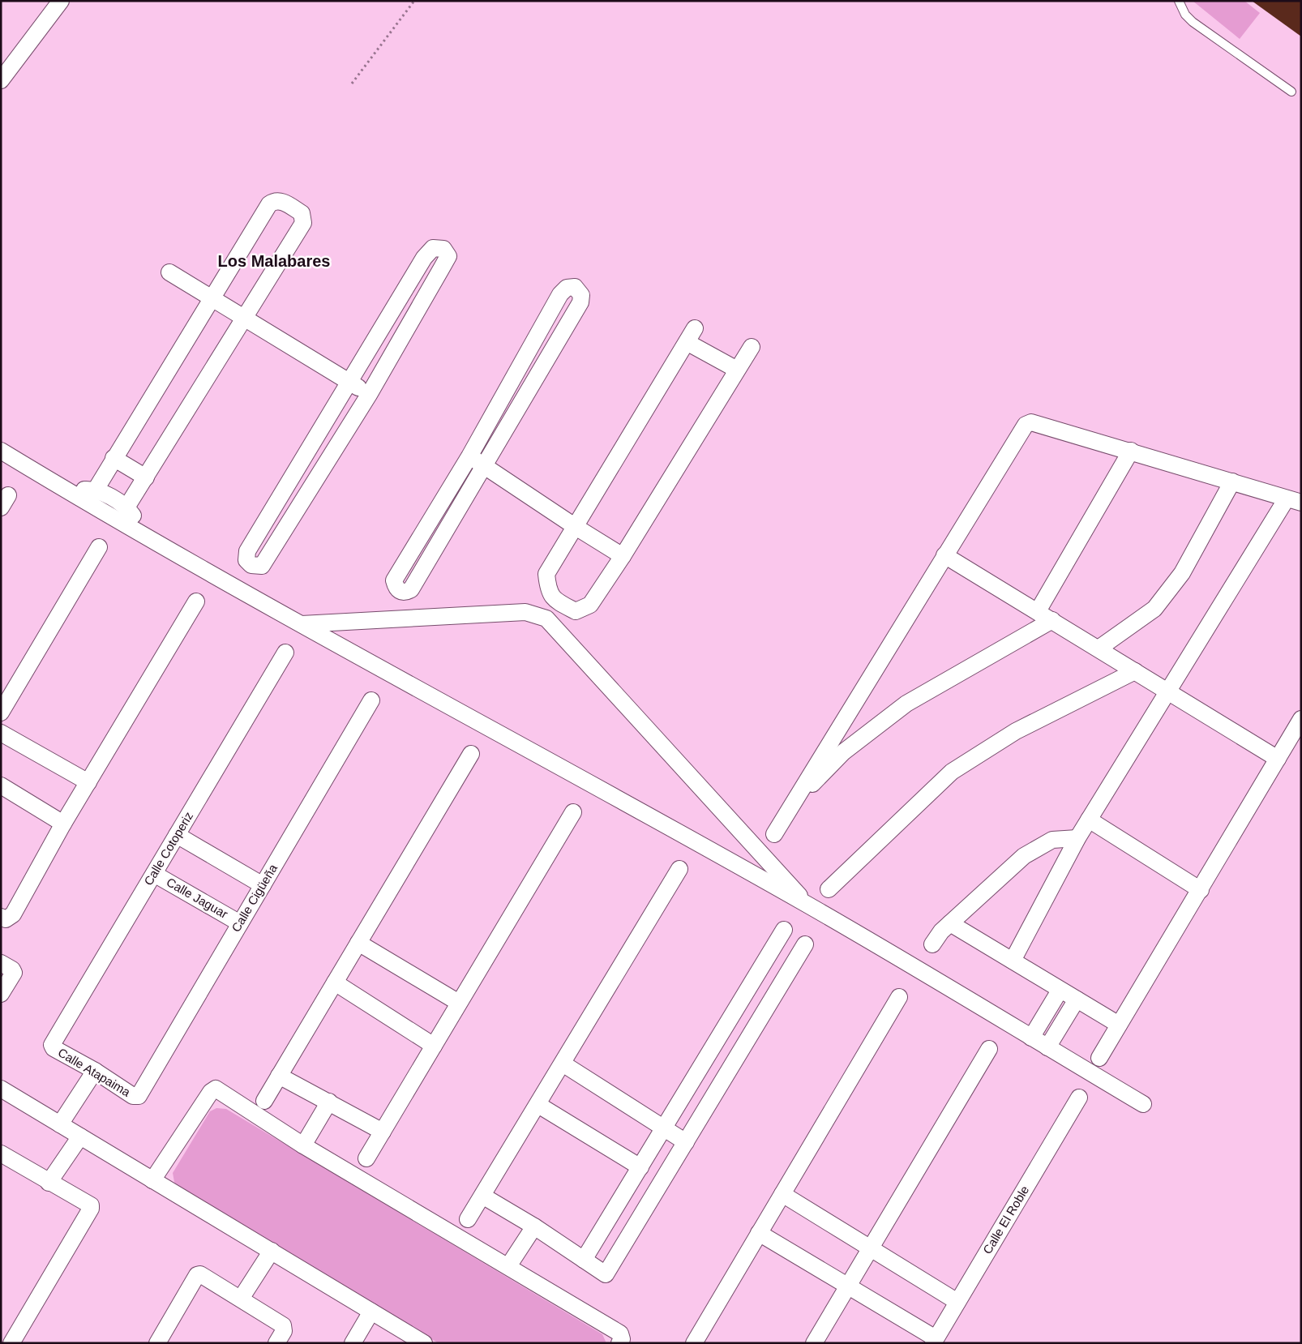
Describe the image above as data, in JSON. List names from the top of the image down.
{
  "streets": {
    "street": [
      "Calle Cotoperiz",
      "Calle Jaguar",
      "Calle Cigüeña",
      "Calle Atapaima",
      "Calle El Roble"
    ]
  },
  "crossings": [
    ["Calle Cotoperiz", "Calle Jaguar"],
    ["Calle Cotoperiz", "Calle Atapaima"],
    ["Calle Jaguar", "Calle Cigüeña"],
    ["Calle Cigüeña", "Calle Atapaima"]
  ],
  "districts": ["Los Malabares"]
}
